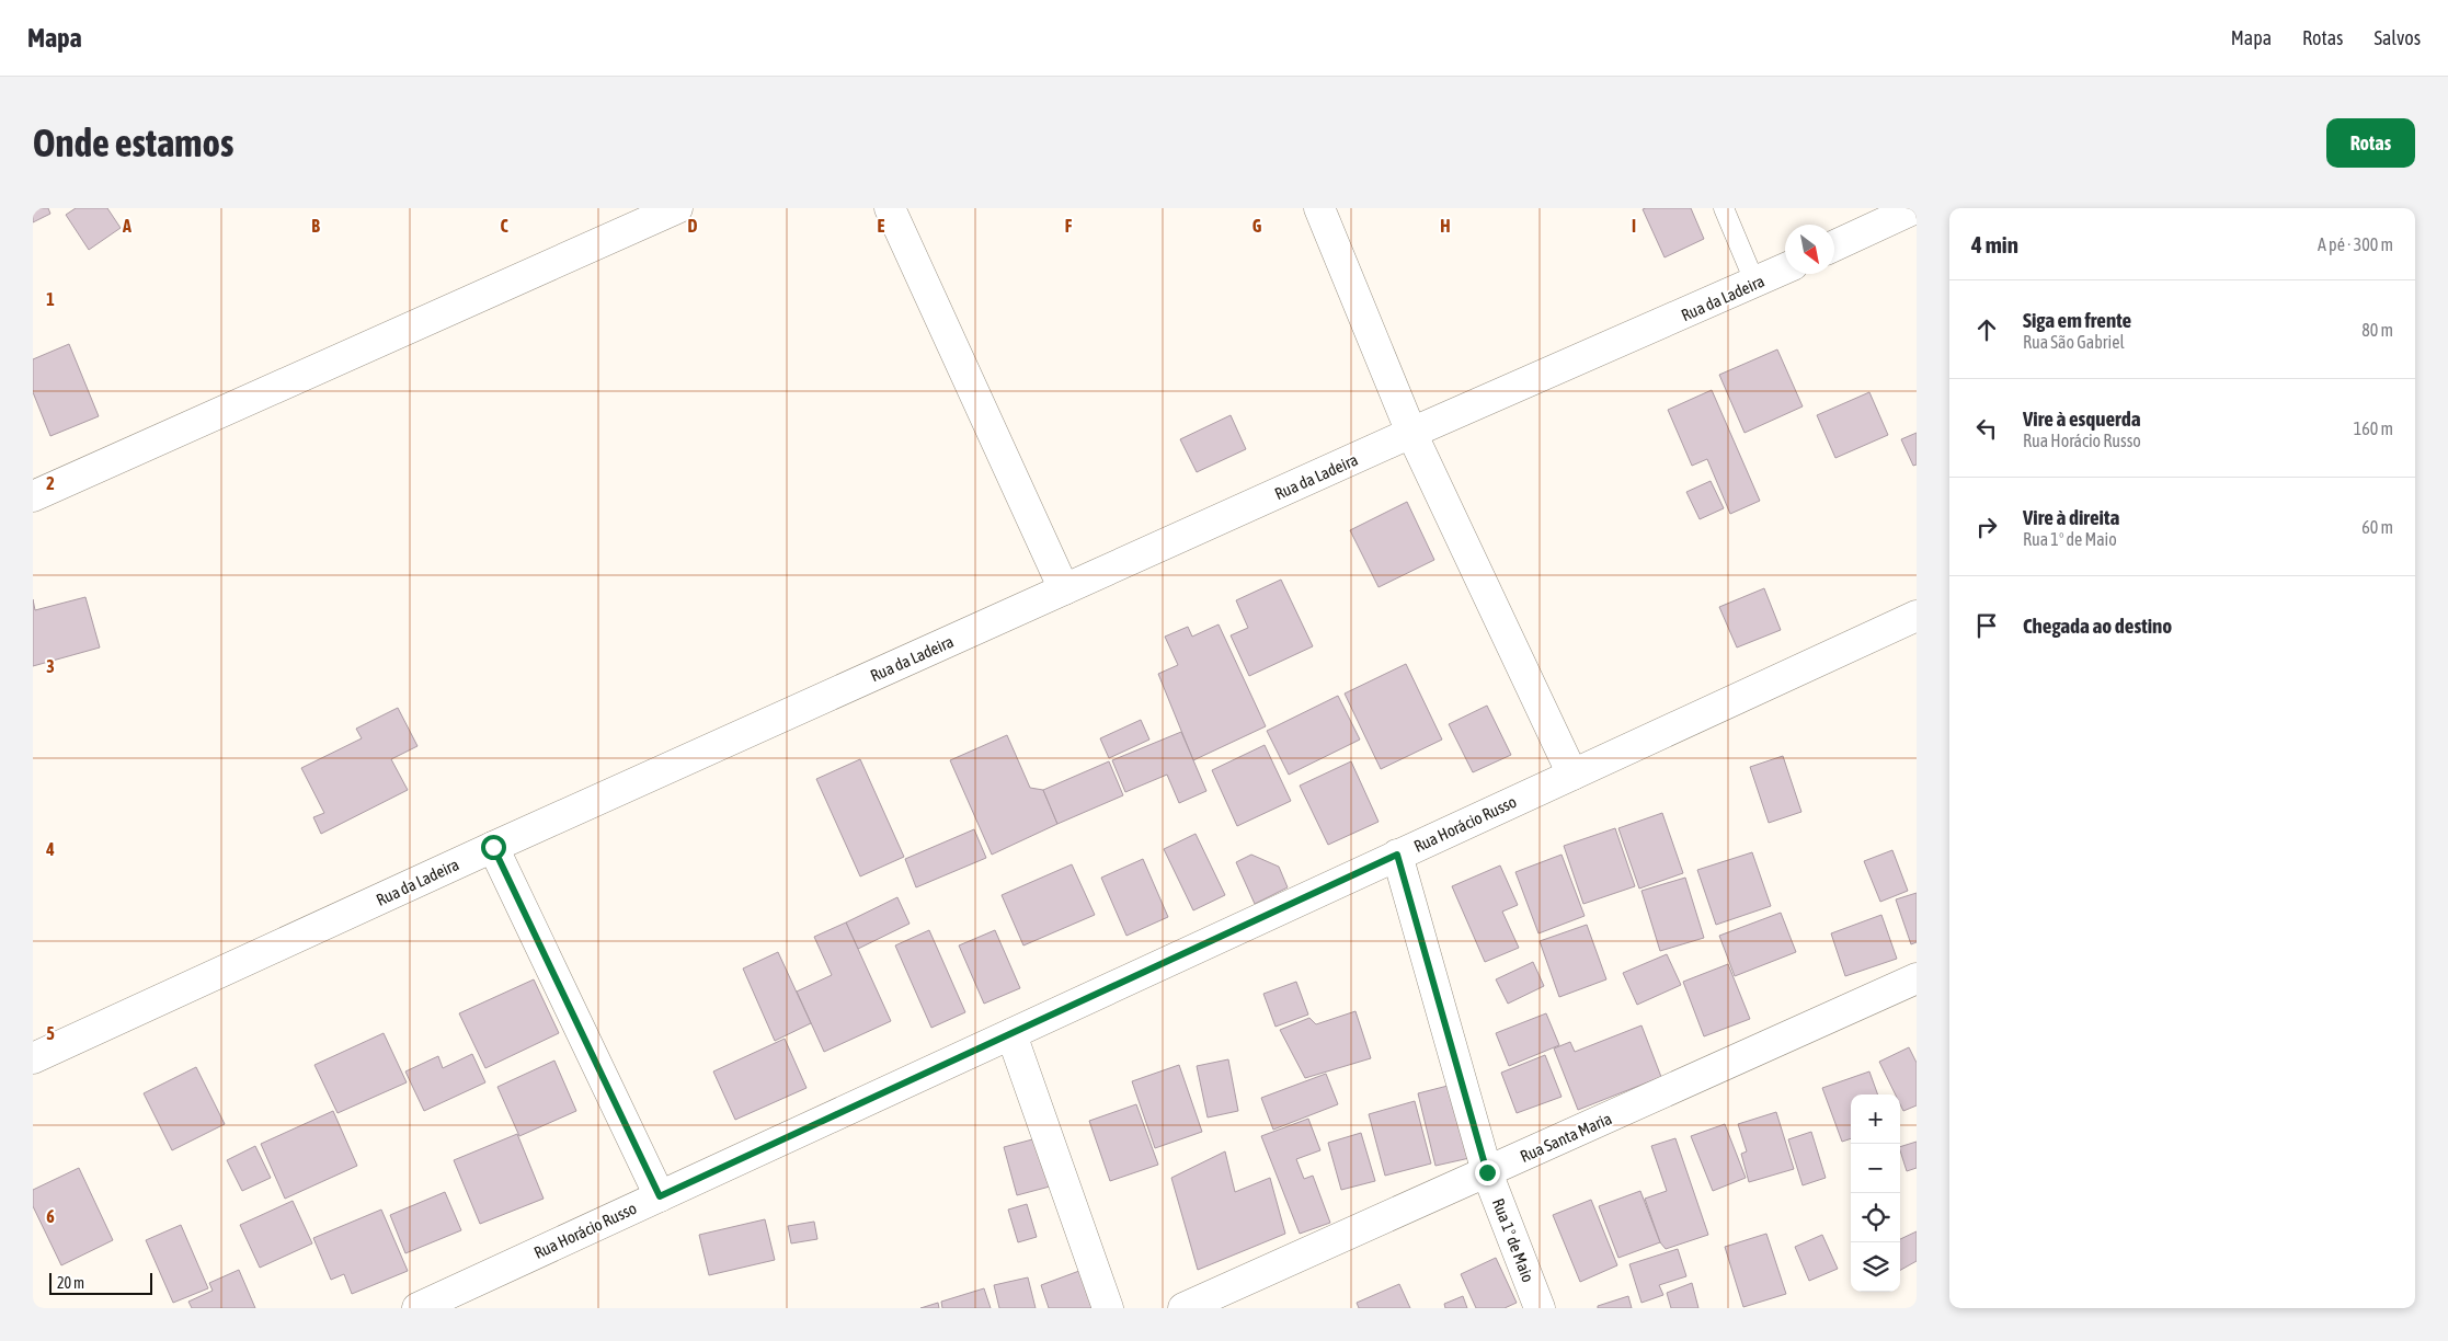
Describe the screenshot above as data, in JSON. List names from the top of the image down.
{
  "streets": {
    "street": [
      "Rua da Ladeira",
      "Rua Horácio Russo",
      "Rua Santa Maria",
      "Rua 1º de Maio"
    ]
  },
  "crossings": [
    ["Rua Horácio Russo", "Rua 1º de Maio"],
    ["Rua Santa Maria", "Rua 1º de Maio"]
  ],
  "scale_bar": "20 m",
  "north": "bottom right",
  "page": {
    "header": "Mapa",
    "nav": ["Mapa", "Rotas", "Salvos"],
    "buttons": "Rotas",
    "title": "Onde estamos",
    "heading": ["4 min", "A pé · 300 m"],
    "list": [
      ["Siga em frente", "Rua São Gabriel", "80 m"],
      ["Vire à esquerda", "Rua Horácio Russo", "160 m"],
      ["Vire à direita", "Rua 1º de Maio", "60 m"],
      "Chegada ao destino"
    ],
    "map_buttons": ["+", "−"],
    "scale": "20 m"
  },
  "grid": {
    "columns": [
      "A",
      "B",
      "C",
      "D",
      "E",
      "F",
      "G",
      "H",
      "I"
    ],
    "rows": [
      "1",
      "2",
      "3",
      "4",
      "5",
      "6"
    ]
  }
}
